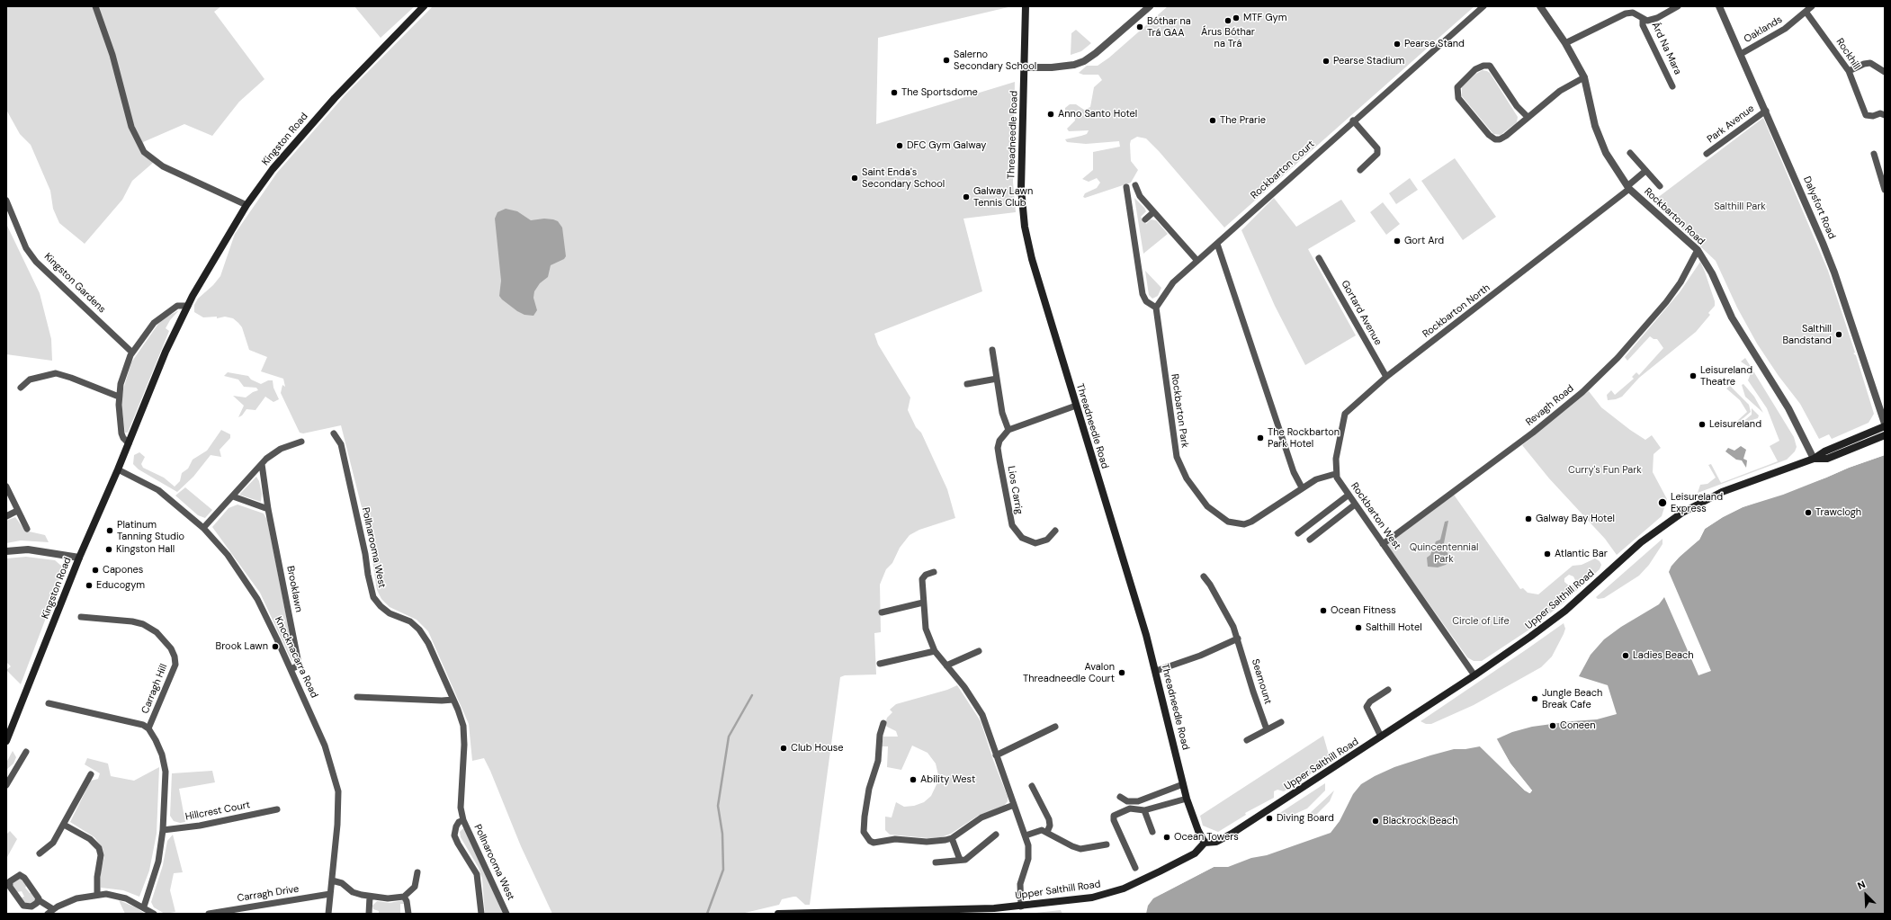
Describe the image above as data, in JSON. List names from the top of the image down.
{
  "streets": {
    "main road": ["Threadneedle Road", "Kingston Road", "Upper Salthill Road"],
    "street": [
      "Oaklands",
      "Árd Na Mara",
      "Rockhill",
      "Park Avenue",
      "Rockbarton Court",
      "Dalysfort Road",
      "Rockbarton Road",
      "Kingston Gardens",
      "Rockbarton North",
      "Gortard Avenue",
      "Revagh Road",
      "Rockbarton Park",
      "Lios Carrig",
      "Rockbarton West",
      "Pollnarooma West",
      "Brooklawn",
      "Knocknacarra Road",
      "Seamount",
      "Carragh Hill",
      "Hillcrest Court",
      "Carragh Drive"
    ]
  },
  "crossings": [
    ["Oaklands", "Rockhill"],
    ["Oaklands", "Dalysfort Road"],
    ["Árd Na Mara", "Rockbarton Road"],
    ["Park Avenue", "Dalysfort Road"],
    ["Threadneedle Road", "Upper Salthill Road"],
    ["Kingston Road", "Knocknacarra Road"],
    ["Rockbarton Road", "Rockbarton North"],
    ["Rockbarton Road", "Revagh Road"],
    ["Rockbarton Road", "Upper Salthill Road"],
    ["Rockbarton North", "Gortard Avenue"],
    ["Rockbarton North", "Rockbarton Park"],
    ["Rockbarton North", "Rockbarton West"],
    ["Revagh Road", "Rockbarton West"],
    ["Rockbarton Park", "Rockbarton West"],
    ["Rockbarton West", "Upper Salthill Road"],
    ["Brooklawn", "Knocknacarra Road"],
    ["Knocknacarra Road", "Carragh Drive"],
    ["Carragh Hill", "Hillcrest Court"]
  ],
  "parks": [
    "Salthill Park",
    "Curry's Fun Park",
    "Quincentennial Park",
    "Circle of Life"
  ],
  "places": [
    "MTF Gym",
    "Árus Bóthar na Trá",
    "Bóthar na Trá GAA",
    "Pearse Stand",
    "Salerno Secondary School",
    "Pearse Stadium",
    "The Sportsdome",
    "Anno Santo Hotel",
    "The Prarie",
    "DFC Gym Galway",
    "Saint Enda's Secondary School",
    "Galway Lawn Tennis Club",
    "Gort Ard",
    "Salthill Bandstand",
    "Leisureland Theatre",
    "Leisureland",
    "The Rockbarton Park Hotel",
    "Leisureland Express",
    "Trawclogh",
    "Galway Bay Hotel",
    "Platinum Tanning Studio",
    "Kingston Hall",
    "Atlantic Bar",
    "Capones",
    "Educogym",
    "Ocean Fitness",
    "Salthill Hotel",
    "Brook Lawn",
    "Ladies Beach",
    "Avalon Threadneedle Court",
    "Jungle Beach Break Cafe",
    "Coneen",
    "Club House",
    "Ability West",
    "Diving Board",
    "Blackrock Beach",
    "Ocean Towers"
  ],
  "north": "top left"
}
